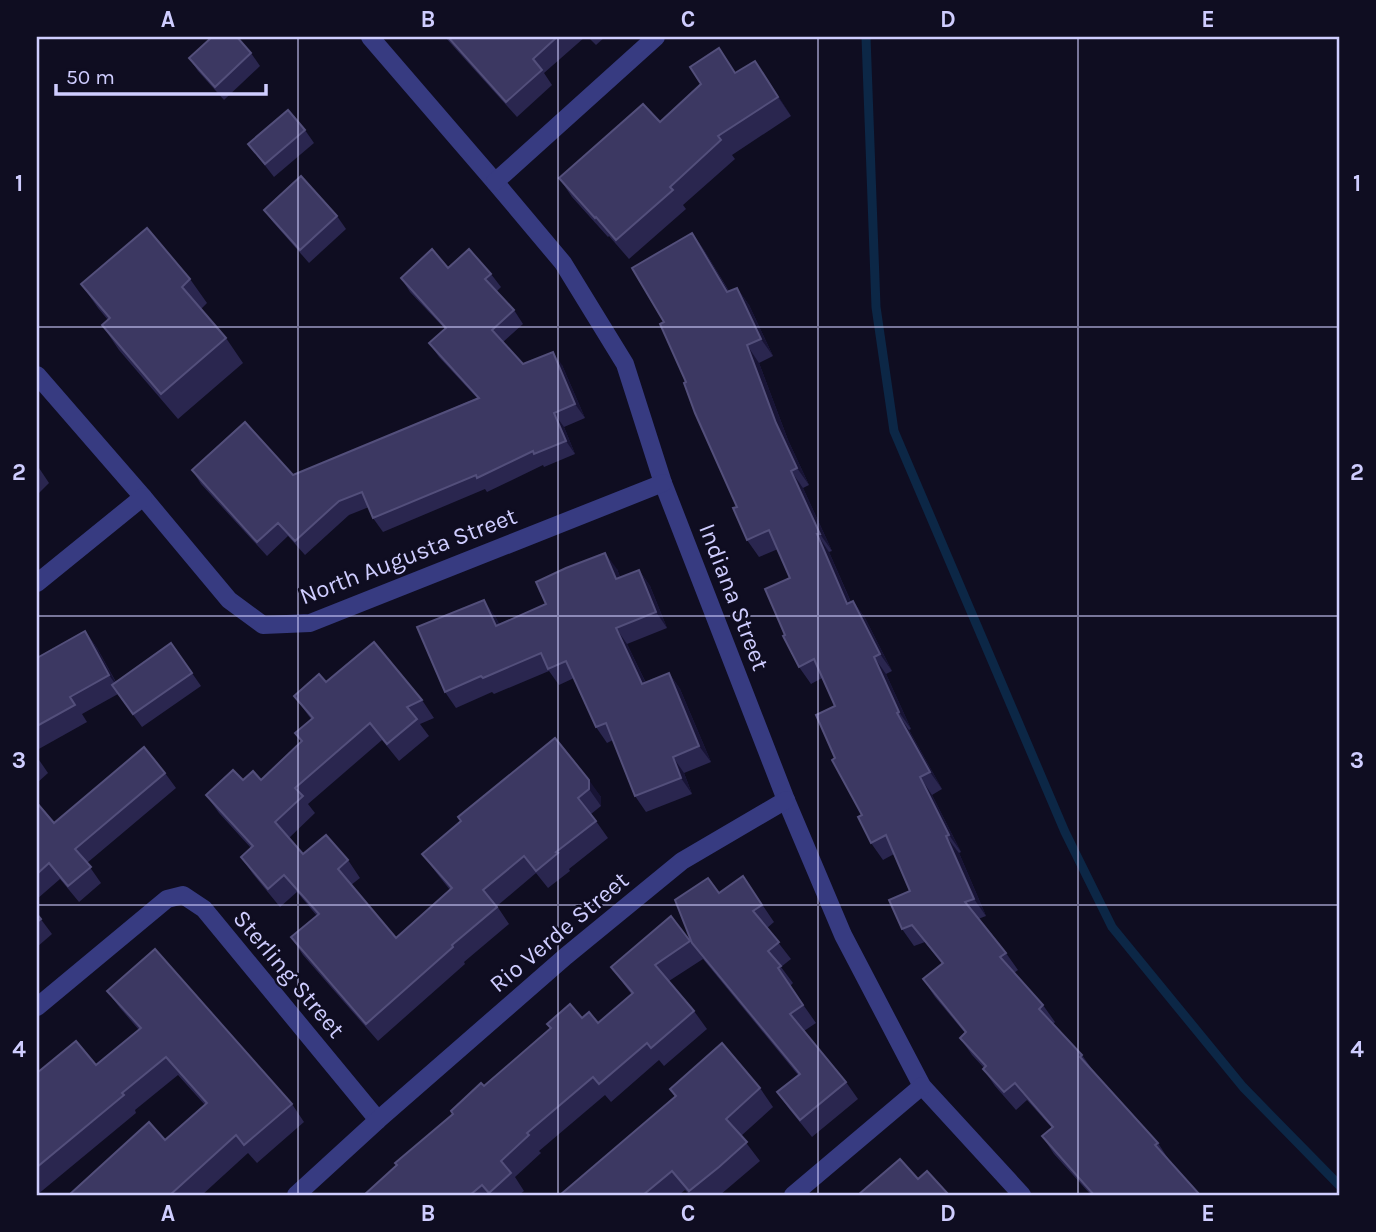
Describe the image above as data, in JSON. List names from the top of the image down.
{
  "streets": {
    "street": [
      "North Augusta Street",
      "Indiana Street",
      "Rio Verde Street",
      "Sterling Street"
    ]
  },
  "crossings": [
    ["North Augusta Street", "Indiana Street"],
    ["Indiana Street", "Rio Verde Street"],
    ["Rio Verde Street", "Sterling Street"]
  ],
  "scale_bar": "50 m",
  "grid": {
    "columns": [
      "A",
      "B",
      "C",
      "D",
      "E"
    ],
    "rows": [
      "1",
      "2",
      "3",
      "4"
    ]
  }
}
